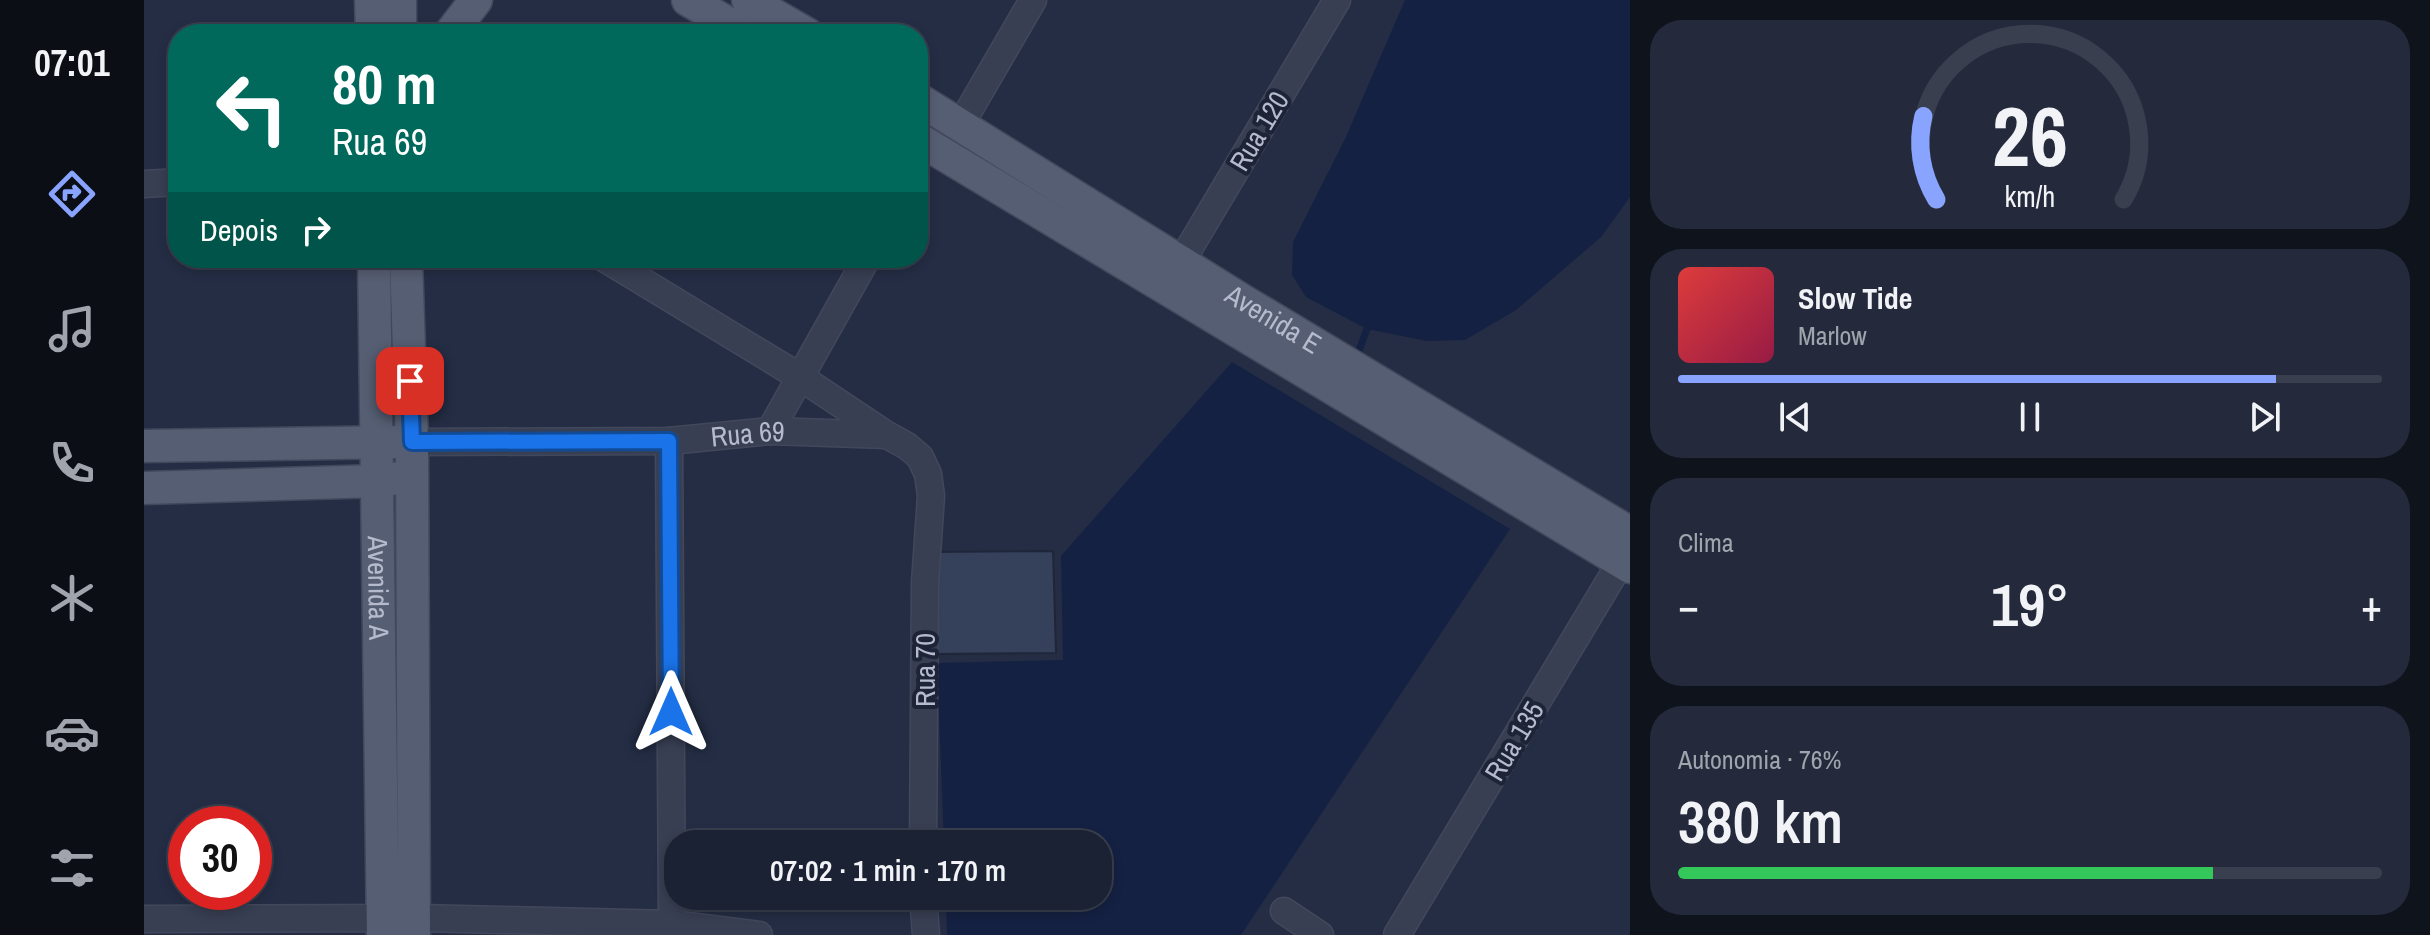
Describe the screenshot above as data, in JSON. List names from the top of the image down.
{
  "streets": {
    "main road": ["Avenida E", "Rua 69", "Avenida A"],
    "street": ["Rua 120", "Rua 70", "Rua 135"]
  },
  "crossings": [
    ["Rua 120", "Avenida E"],
    ["Avenida E", "Rua 135"],
    ["Rua 69", "Avenida A"],
    ["Rua 69", "Rua 70"]
  ],
  "page": {
    "tabs": "07:01",
    "turn": ["80 m", "Rua 69"],
    "then": "Depois",
    "song": ["Slow Tide", "Marlow"],
    "tile": [
      "Clima",
      ["Autonomia · 76%", "380 km"]
    ],
    "heat": ["−", "19°", "+"],
    "limit": "30",
    "trip": "07:02 · 1 min · 170 m",
    "gauge": ["26", "km/h"]
  }
}
